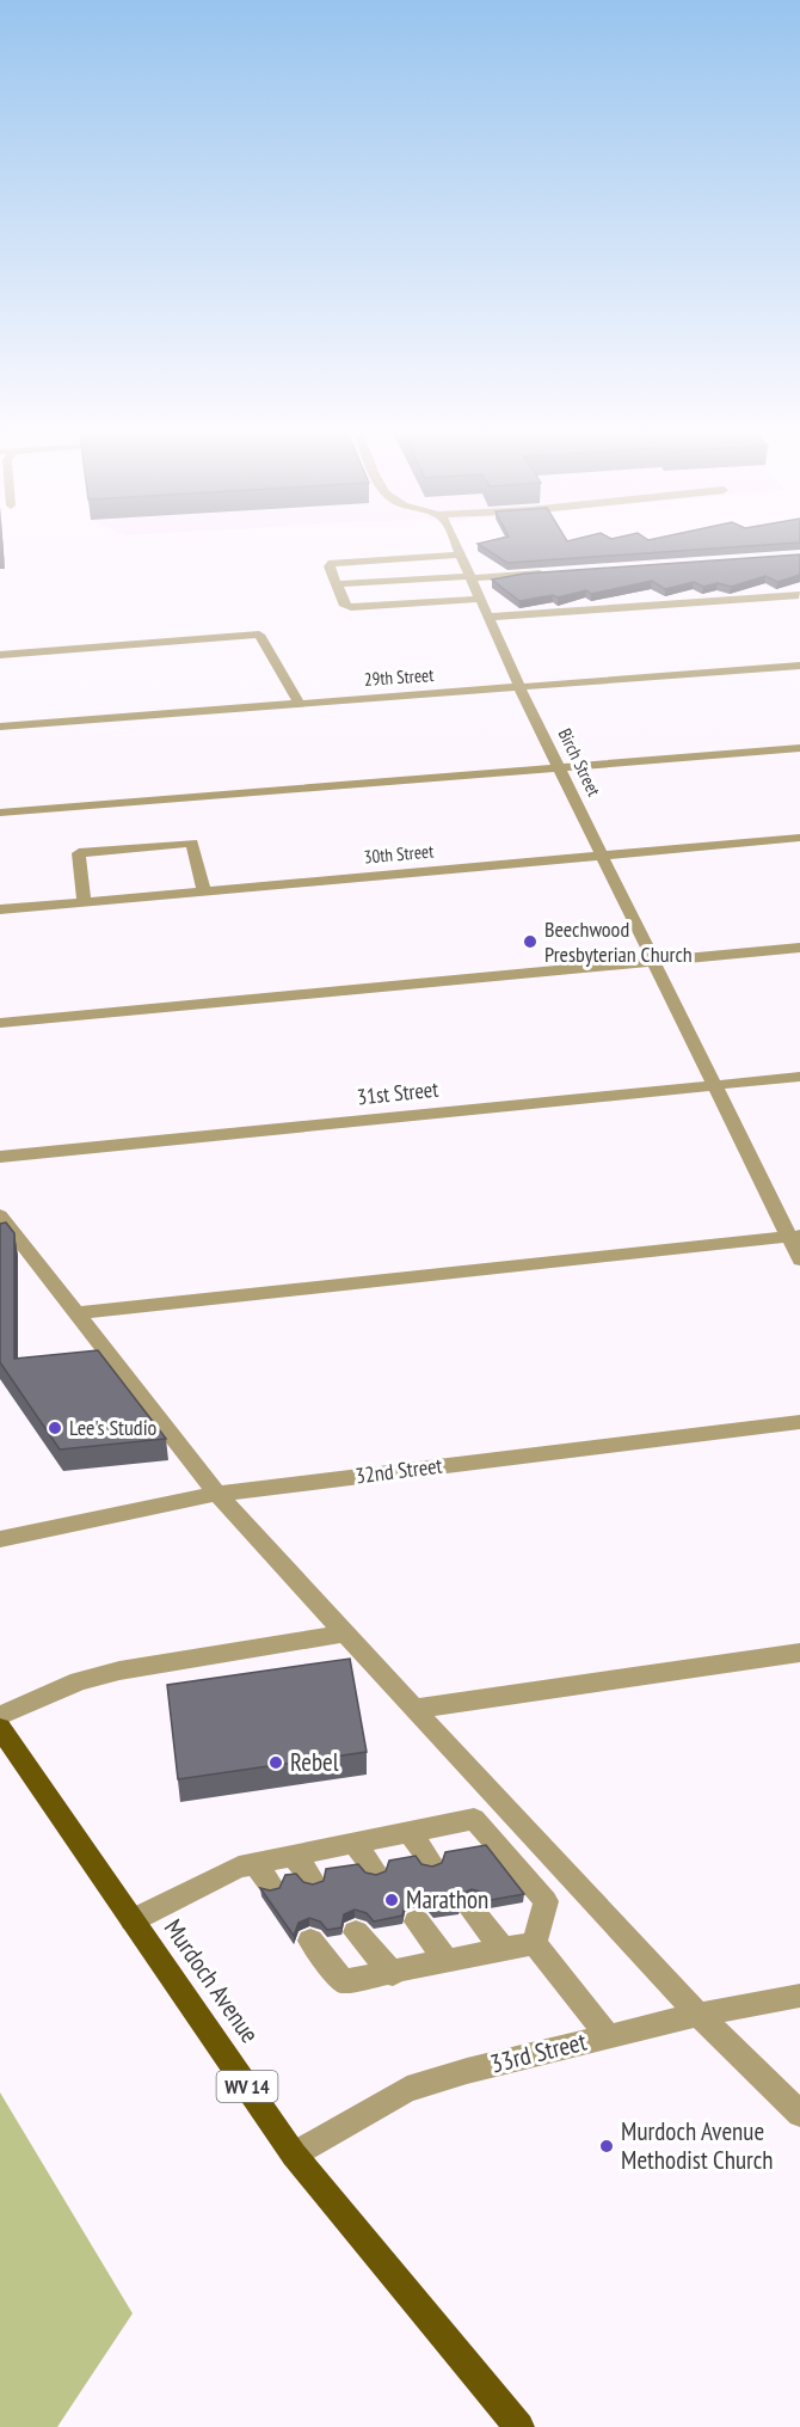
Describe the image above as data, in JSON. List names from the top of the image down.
{
  "streets": {
    "main road": ["Murdoch Avenue", "WV 14"],
    "street": [
      "29th Street",
      "Birch Street",
      "30th Street",
      "31st Street",
      "32nd Street",
      "33rd Street"
    ]
  },
  "crossings": [
    ["29th Street", "Birch Street"],
    ["Birch Street", "30th Street"],
    ["Birch Street", "31st Street"],
    ["Murdoch Avenue", "33rd Street"]
  ],
  "places": [
    "Beechwood Presbyterian Church",
    "Lee's Studio",
    "Rebel",
    "Marathon",
    "Murdoch Avenue Methodist Church"
  ]
}
